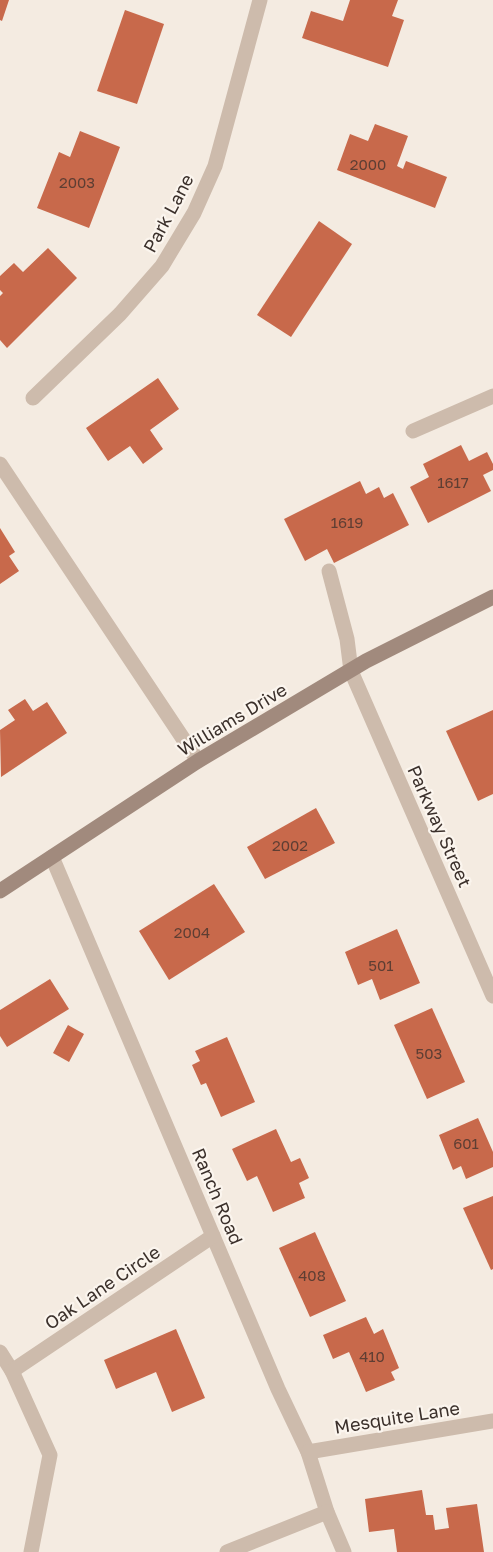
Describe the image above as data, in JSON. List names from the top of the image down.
{
  "streets": {
    "main road": ["Williams Drive"],
    "street": [
      "Park Lane",
      "Parkway Street",
      "Ranch Road",
      "Oak Lane Circle",
      "Mesquite Lane"
    ]
  },
  "crossings": [
    ["Williams Drive", "Parkway Street"],
    ["Williams Drive", "Ranch Road"],
    ["Ranch Road", "Oak Lane Circle"],
    ["Ranch Road", "Mesquite Lane"]
  ],
  "house_numbers": [
    "2000",
    "2003",
    "1617",
    "1619",
    "2002",
    "2004",
    "501",
    "503",
    "601",
    "408",
    "410"
  ]
}
